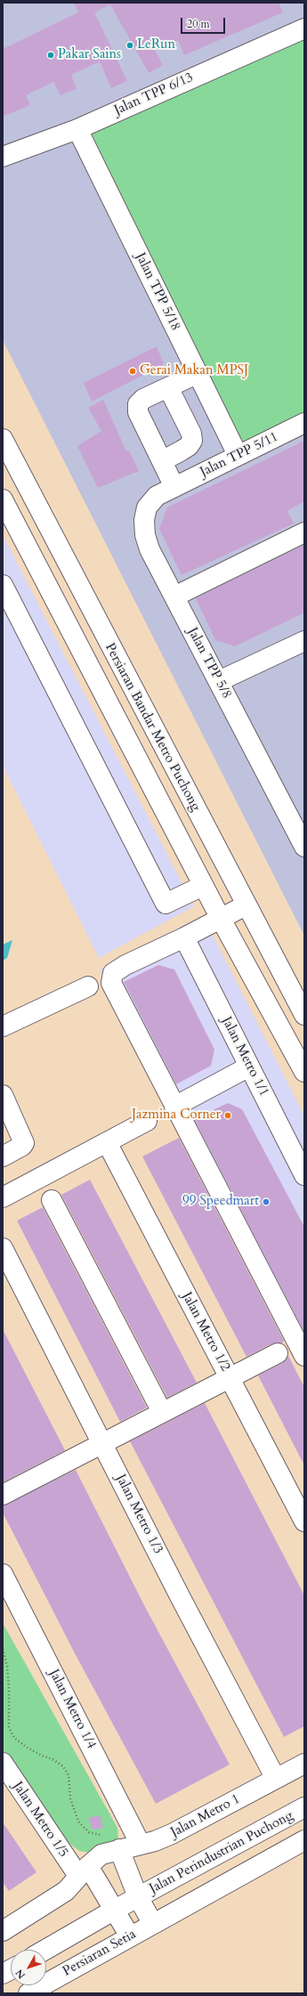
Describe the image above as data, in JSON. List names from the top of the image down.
{
  "streets": {
    "street": [
      "Jalan TPP 6/13",
      "Jalan TPP 5/18",
      "Jalan TPP 5/11",
      "Jalan TPP 5/8",
      "Persiaran Bandar Metro Puchong",
      "Jalan Metro 1/1",
      "Jalan Metro 1/2",
      "Jalan Metro 1/3",
      "Jalan Metro 1/4",
      "Jalan Metro 1",
      "Jalan Metro 1/5",
      "Jalan Perindustrian Puchong",
      "Persiaran Setia"
    ]
  },
  "crossings": [
    ["Jalan TPP 6/13", "Jalan TPP 5/18"],
    ["Jalan TPP 5/18", "Jalan TPP 5/11"],
    ["Jalan TPP 5/11", "Jalan TPP 5/8"],
    ["Jalan Metro 1/3", "Jalan Metro 1"],
    ["Jalan Metro 1/4", "Jalan Metro 1"],
    ["Jalan Metro 1", "Jalan Metro 1/5"],
    ["Jalan Perindustrian Puchong", "Persiaran Setia"]
  ],
  "places": [
    "LeRun",
    "Pakar Sains",
    "Gerai Makan MPSJ",
    "Jazmina Corner",
    "99 Speedmart"
  ],
  "scale_bar": "20 m",
  "north": "bottom left"
}
